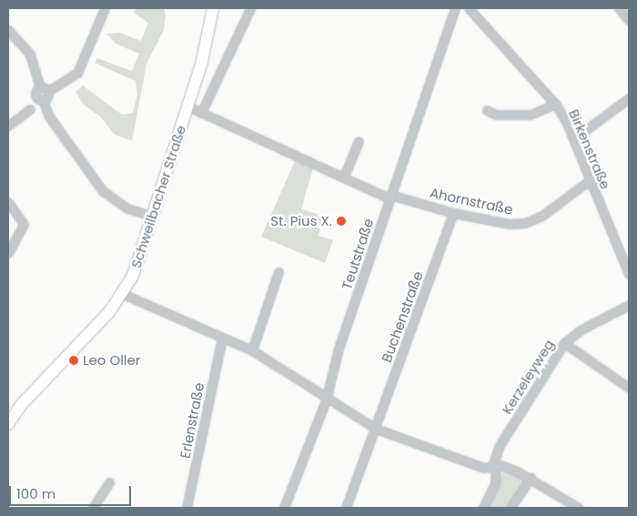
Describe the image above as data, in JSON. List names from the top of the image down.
{
  "streets": {
    "main road": ["Schweilbacher Straße"],
    "street": [
      "Birkenstraße",
      "Ahornstraße",
      "Teutstraße",
      "Buchenstraße",
      "Kerzeleyweg",
      "Erlenstraße"
    ]
  },
  "crossings": [
    ["Birkenstraße", "Ahornstraße"],
    ["Schweilbacher Straße", "Ahornstraße"],
    ["Ahornstraße", "Teutstraße"],
    ["Ahornstraße", "Buchenstraße"]
  ],
  "places": ["St. Pius X.", "Leo Oller"],
  "scale_bar": "100 m"
}
